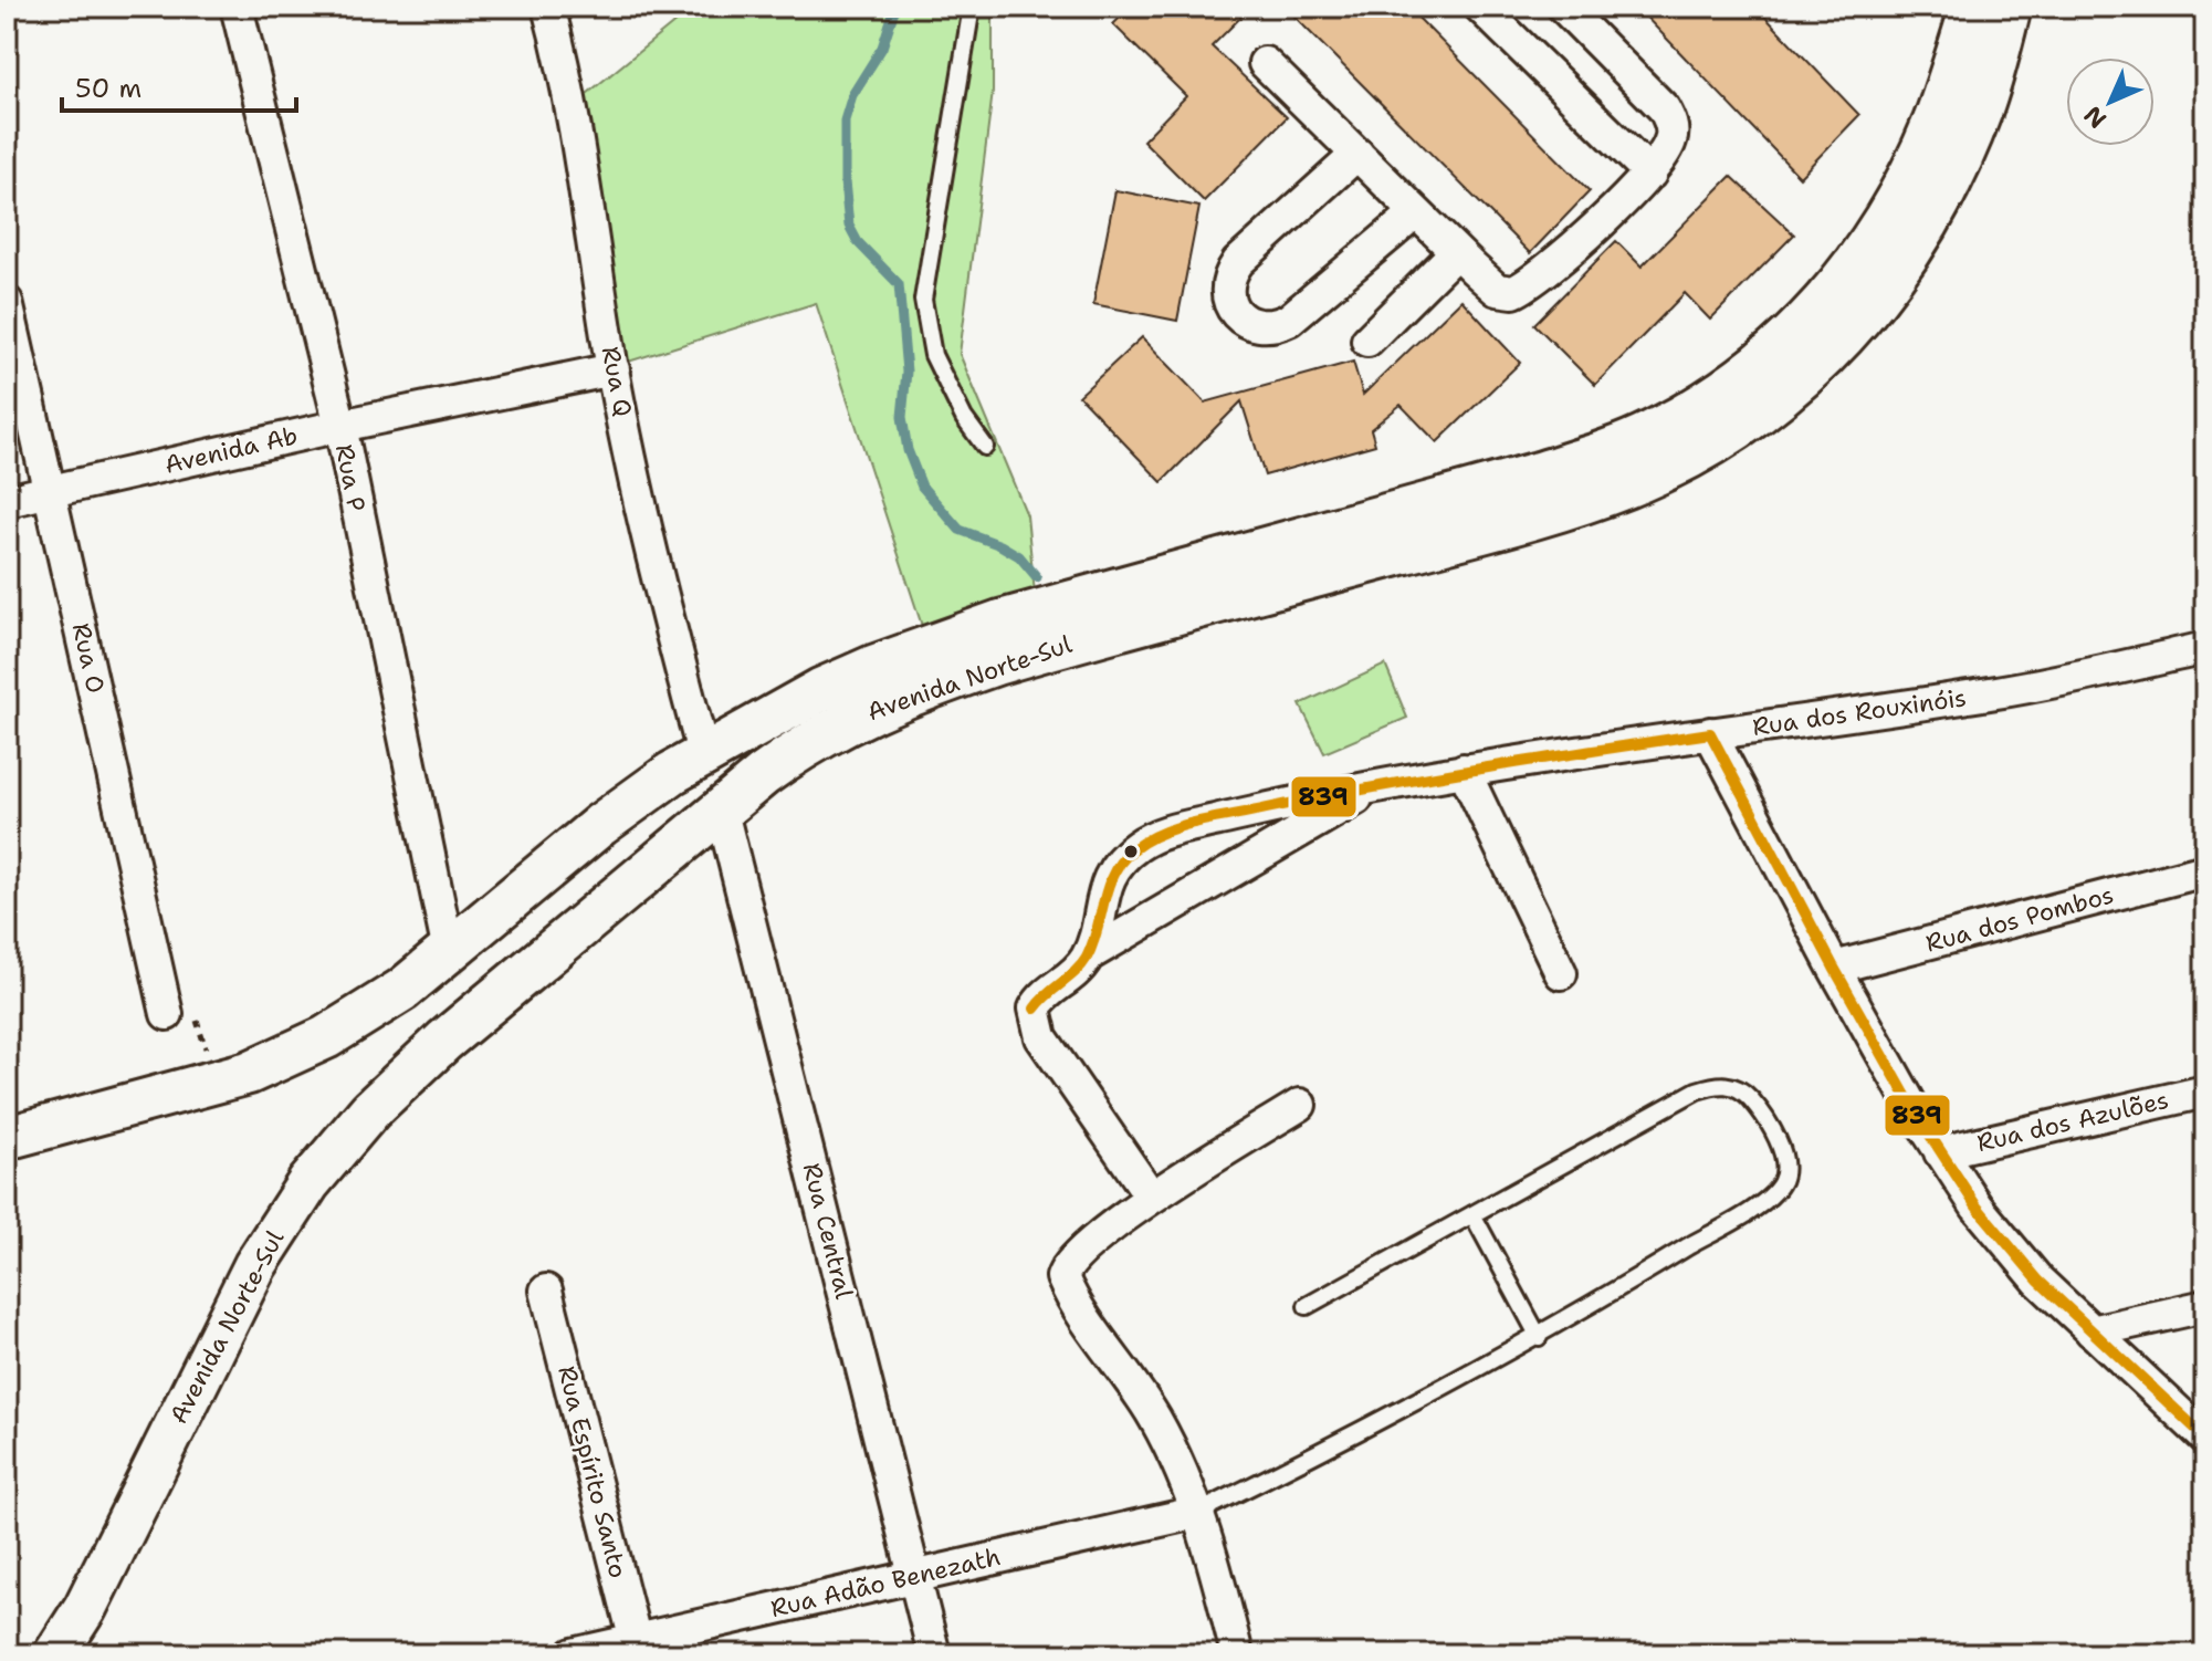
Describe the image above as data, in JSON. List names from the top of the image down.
{
  "streets": {
    "main road": ["Avenida Norte-Sul"],
    "street": [
      "Rua Q",
      "Avenida Ab",
      "Rua P",
      "Rua O",
      "Rua dos Rouxinóis",
      "Rua dos Pombos",
      "Rua dos Azulões",
      "Rua Central",
      "Rua Espírito Santo",
      "Rua Adão Benezath"
    ]
  },
  "crossings": [
    ["Rua Q", "Avenida Ab"],
    ["Rua Q", "Avenida Norte-Sul"],
    ["Avenida Ab", "Rua P"],
    ["Avenida Ab", "Rua O"],
    ["Rua P", "Avenida Norte-Sul"],
    ["Avenida Norte-Sul", "Rua Central"],
    ["Rua Central", "Rua Adão Benezath"],
    ["Rua Espírito Santo", "Rua Adão Benezath"]
  ],
  "lines": ["transit line 839"],
  "scale_bar": "50 m",
  "north": "bottom left"
}
